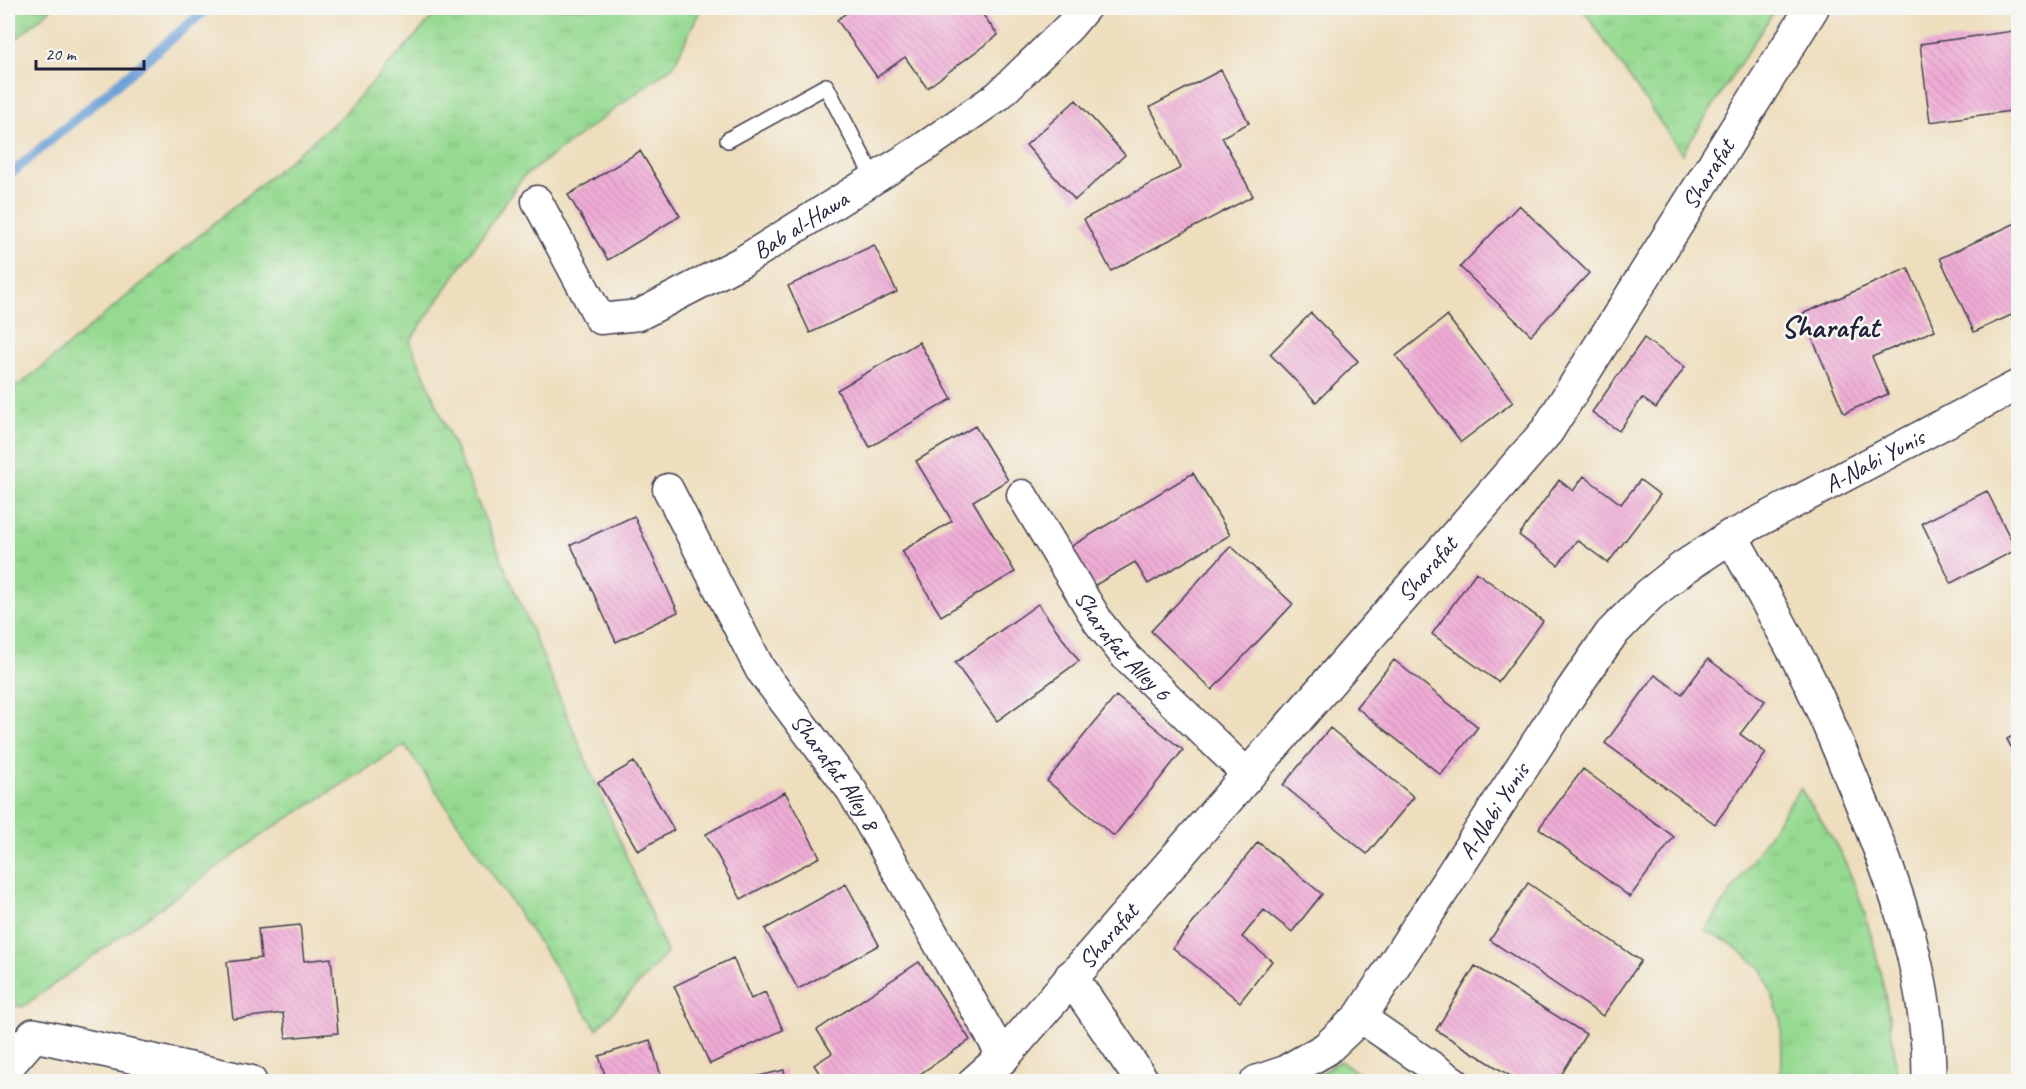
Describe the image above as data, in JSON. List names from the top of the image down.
{
  "streets": {
    "street": [
      "Sharafat",
      "Bab al-Hawa",
      "A-Nabi Yunis",
      "Sharafat Alley 6",
      "Sharafat Alley 8"
    ]
  },
  "crossings": [
    ["Sharafat", "Sharafat Alley 6"],
    ["Sharafat", "Sharafat Alley 8"]
  ],
  "districts": ["Sharafat"],
  "scale_bar": "20 m"
}
